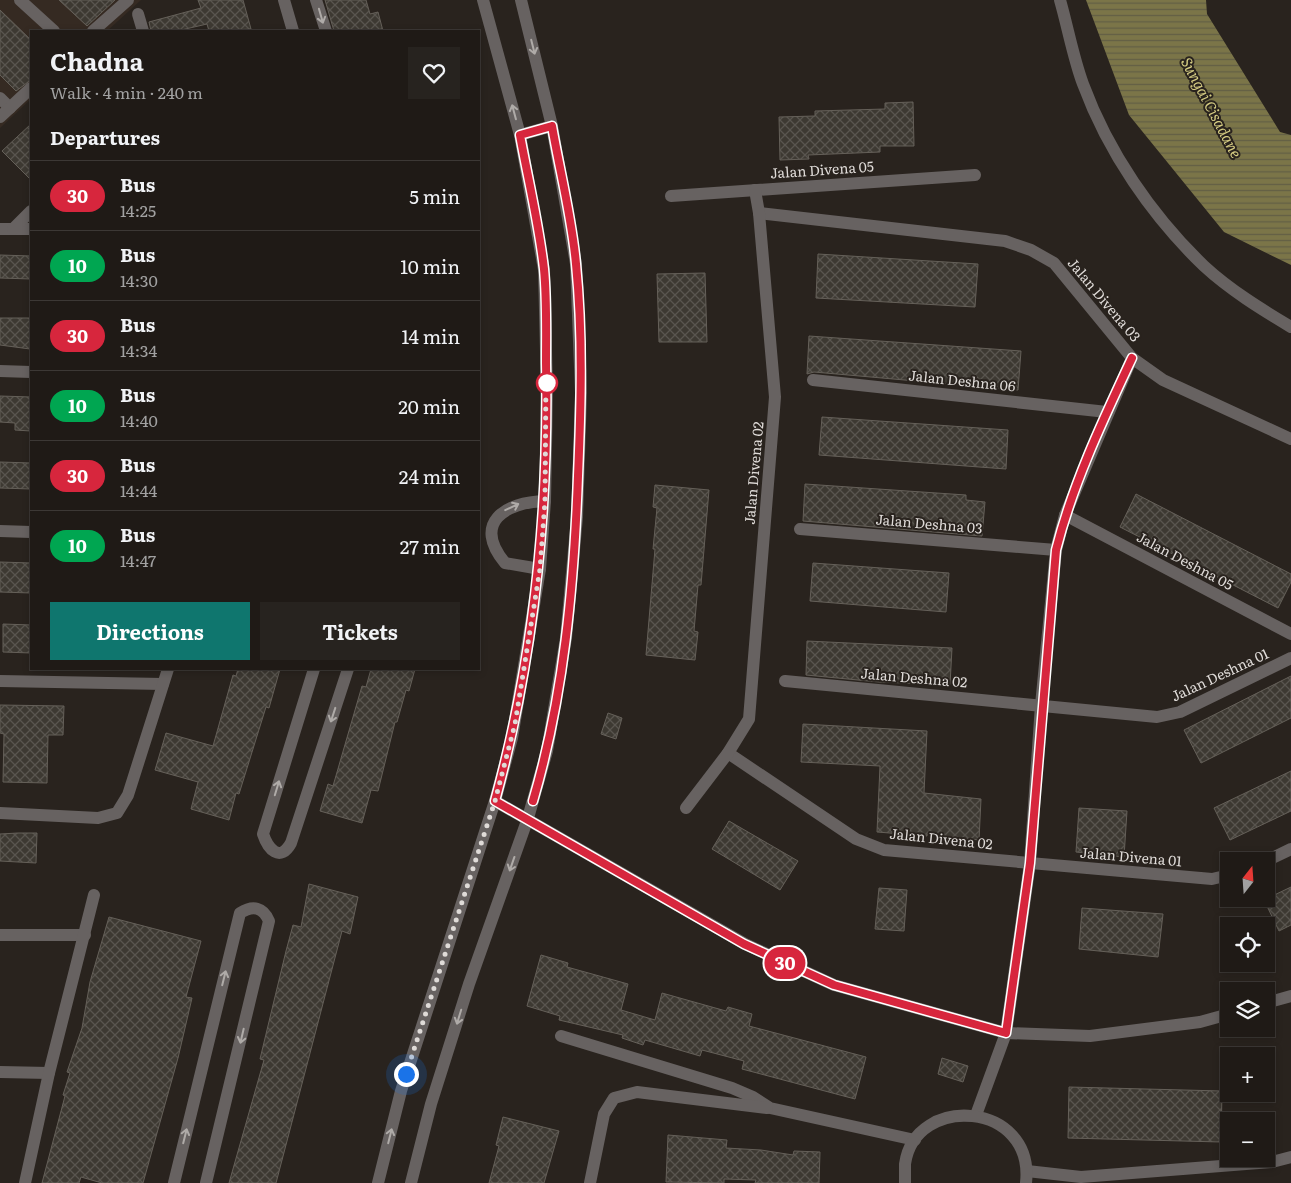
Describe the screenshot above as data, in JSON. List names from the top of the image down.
{
  "streets": {
    "street": [
      "Jalan Divena 05",
      "Jalan Divena 03",
      "Jalan Deshna 06",
      "Jalan Divena 02",
      "Jalan Deshna 03",
      "Jalan Deshna 05",
      "Jalan Deshna 01",
      "Jalan Deshna 02",
      "Jalan Divena 01"
    ]
  },
  "crossings": [
    ["Jalan Divena 05", "Jalan Divena 02"],
    ["Jalan Divena 03", "Jalan Divena 02"],
    ["Jalan Divena 02", "Jalan Divena 01"],
    ["Jalan Deshna 01", "Jalan Deshna 02"]
  ],
  "water": ["Sungai Cisadane"],
  "lines": ["bus line 30"],
  "north": "top",
  "page": {
    "on_map": "30",
    "heading": [
      ["Chadna", "Walk · 4 min · 240 m"],
      "Departures"
    ],
    "list": [
      {
        "mark": "30",
        "name": "Bus",
        "note": "14:25",
        "value": "5 min"
      },
      {
        "mark": "10",
        "name": "Bus",
        "note": "14:30",
        "value": "10 min"
      },
      {
        "mark": "30",
        "name": "Bus",
        "note": "14:34",
        "value": "14 min"
      },
      {
        "mark": "10",
        "name": "Bus",
        "note": "14:40",
        "value": "20 min"
      },
      {
        "mark": "30",
        "name": "Bus",
        "note": "14:44",
        "value": "24 min"
      },
      {
        "mark": "10",
        "name": "Bus",
        "note": "14:47",
        "value": "27 min"
      }
    ],
    "buttons": ["Directions", "Tickets"],
    "map_buttons": ["+", "−"]
  }
}
